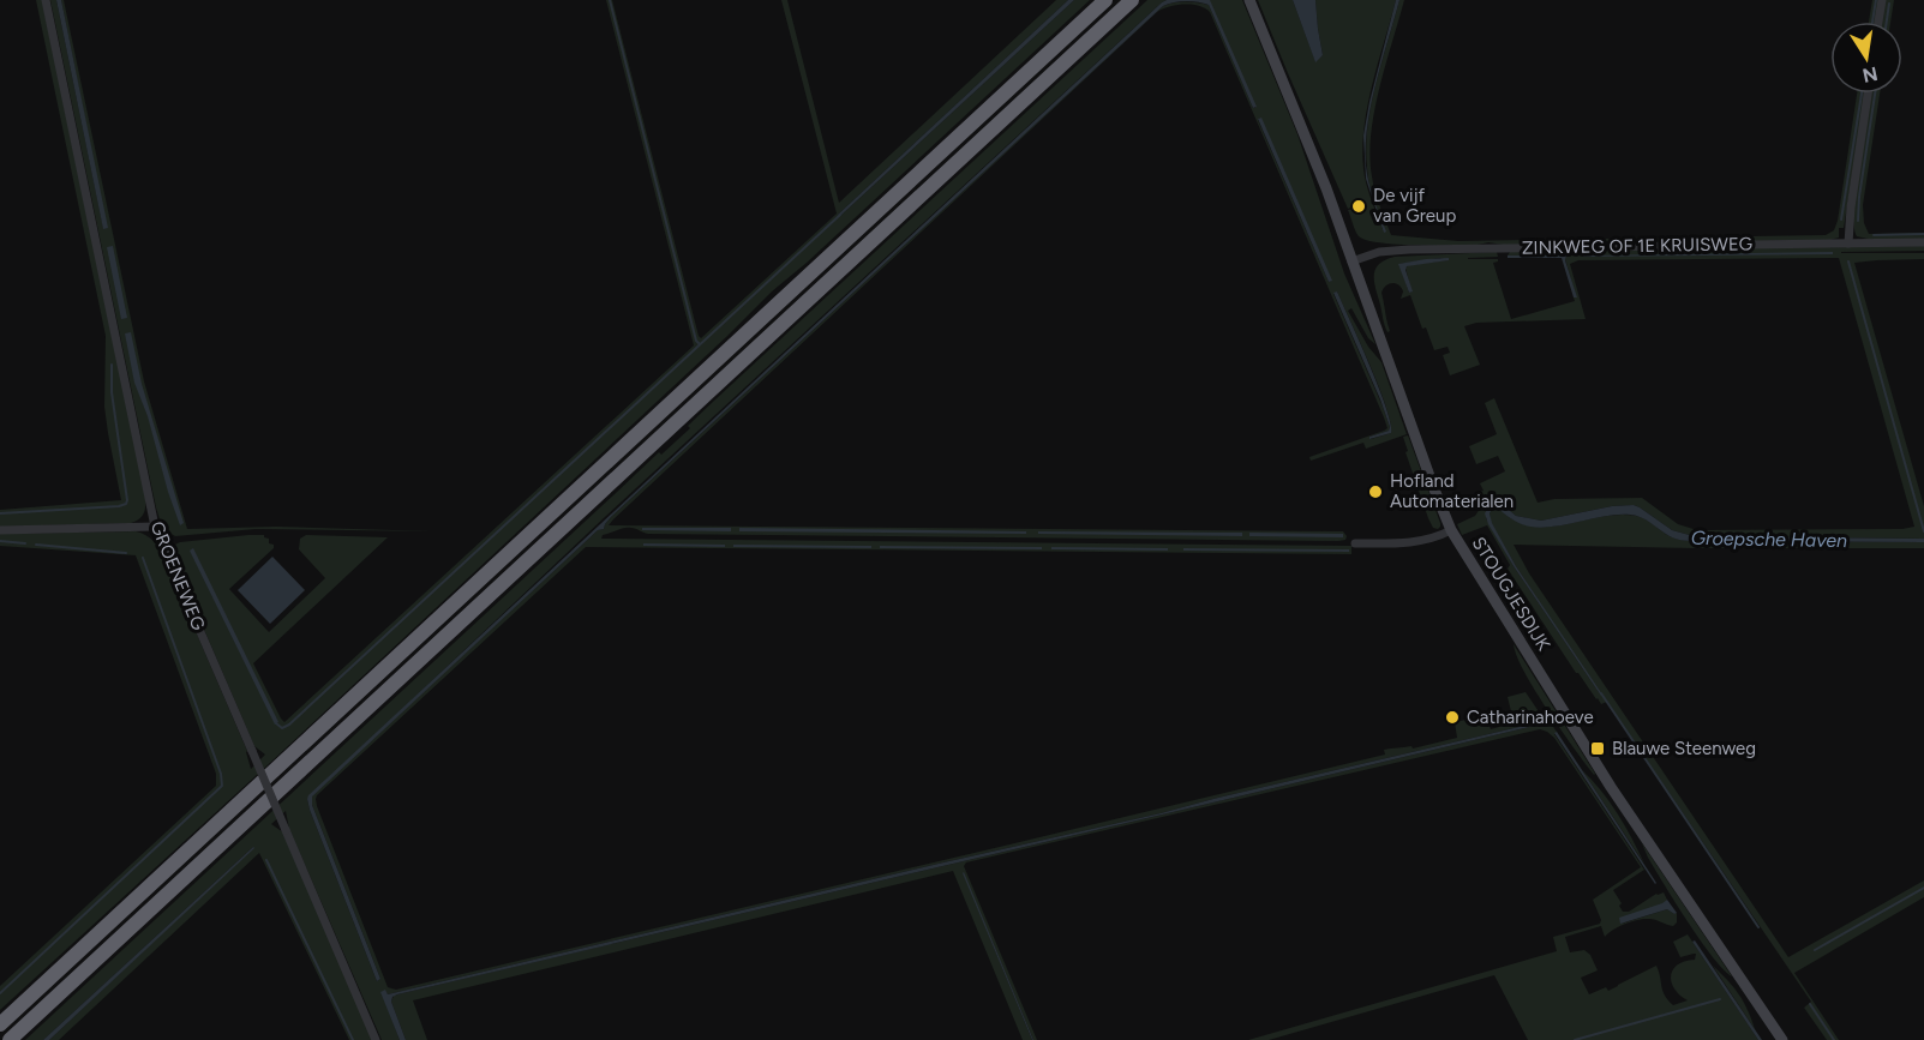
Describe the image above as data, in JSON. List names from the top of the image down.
{
  "streets": {
    "street": ["ZINKWEG OF 1E KRUISWEG", "GROENEWEG", "STOUGJESDIJK"]
  },
  "crossings": [
    ["ZINKWEG OF 1E KRUISWEG", "STOUGJESDIJK"]
  ],
  "water": ["Groepsche Haven"],
  "places": {
    "other": ["De vijf van Greup", "Hofland Automaterialen", "Catharinahoeve"],
    "transit": ["Blauwe Steenweg"]
  },
  "north": "bottom"
}
